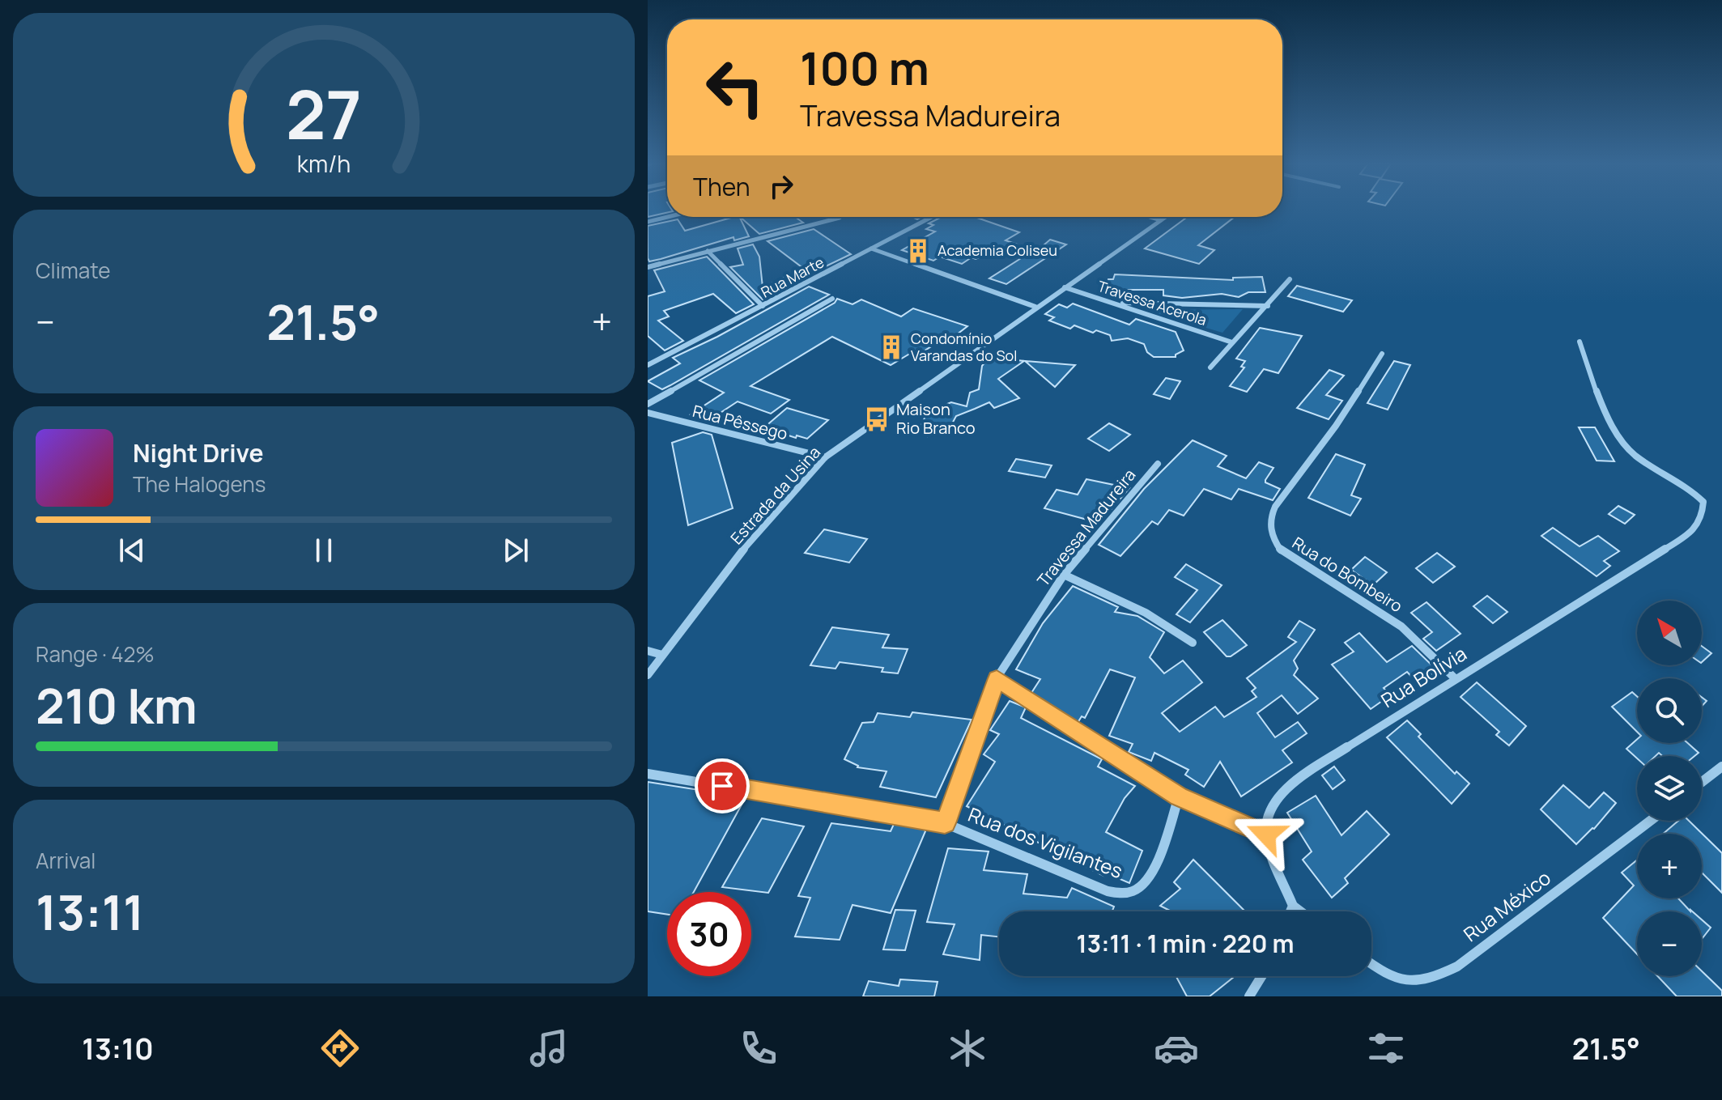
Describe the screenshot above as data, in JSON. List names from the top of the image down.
{
  "streets": {
    "street": [
      "Rua Marte",
      "Travessa Acerola",
      "Rua Pêssego",
      "Estrada da Usina",
      "Travessa Madureira",
      "Rua do Bombeiro",
      "Rua Bolívia",
      "Rua dos Vigilantes",
      "Rua México"
    ]
  },
  "crossings": [
    ["Travessa Acerola", "Estrada da Usina"],
    ["Rua Pêssego", "Estrada da Usina"],
    ["Travessa Madureira", "Rua dos Vigilantes"],
    ["Rua do Bombeiro", "Rua Bolívia"]
  ],
  "places": {
    "building": ["Academia Coliseu", "Condomínio Varandas do Sol"],
    "bus stop": ["Maison Rio Branco"]
  },
  "north": "top left",
  "page": {
    "turn": ["100 m", "Travessa Madureira"],
    "then": "Then",
    "tile": [
      "Climate",
      ["Range · 42%", "210 km"],
      ["Arrival", "13:11"]
    ],
    "heat": ["−", "21.5°", "+"],
    "song": ["Night Drive", "The Halogens"],
    "map_buttons": ["+", "−"],
    "limit": "30",
    "trip": "13:11 · 1 min · 220 m",
    "tabs": ["13:10", "21.5°"],
    "gauge": ["27", "km/h"]
  }
}
